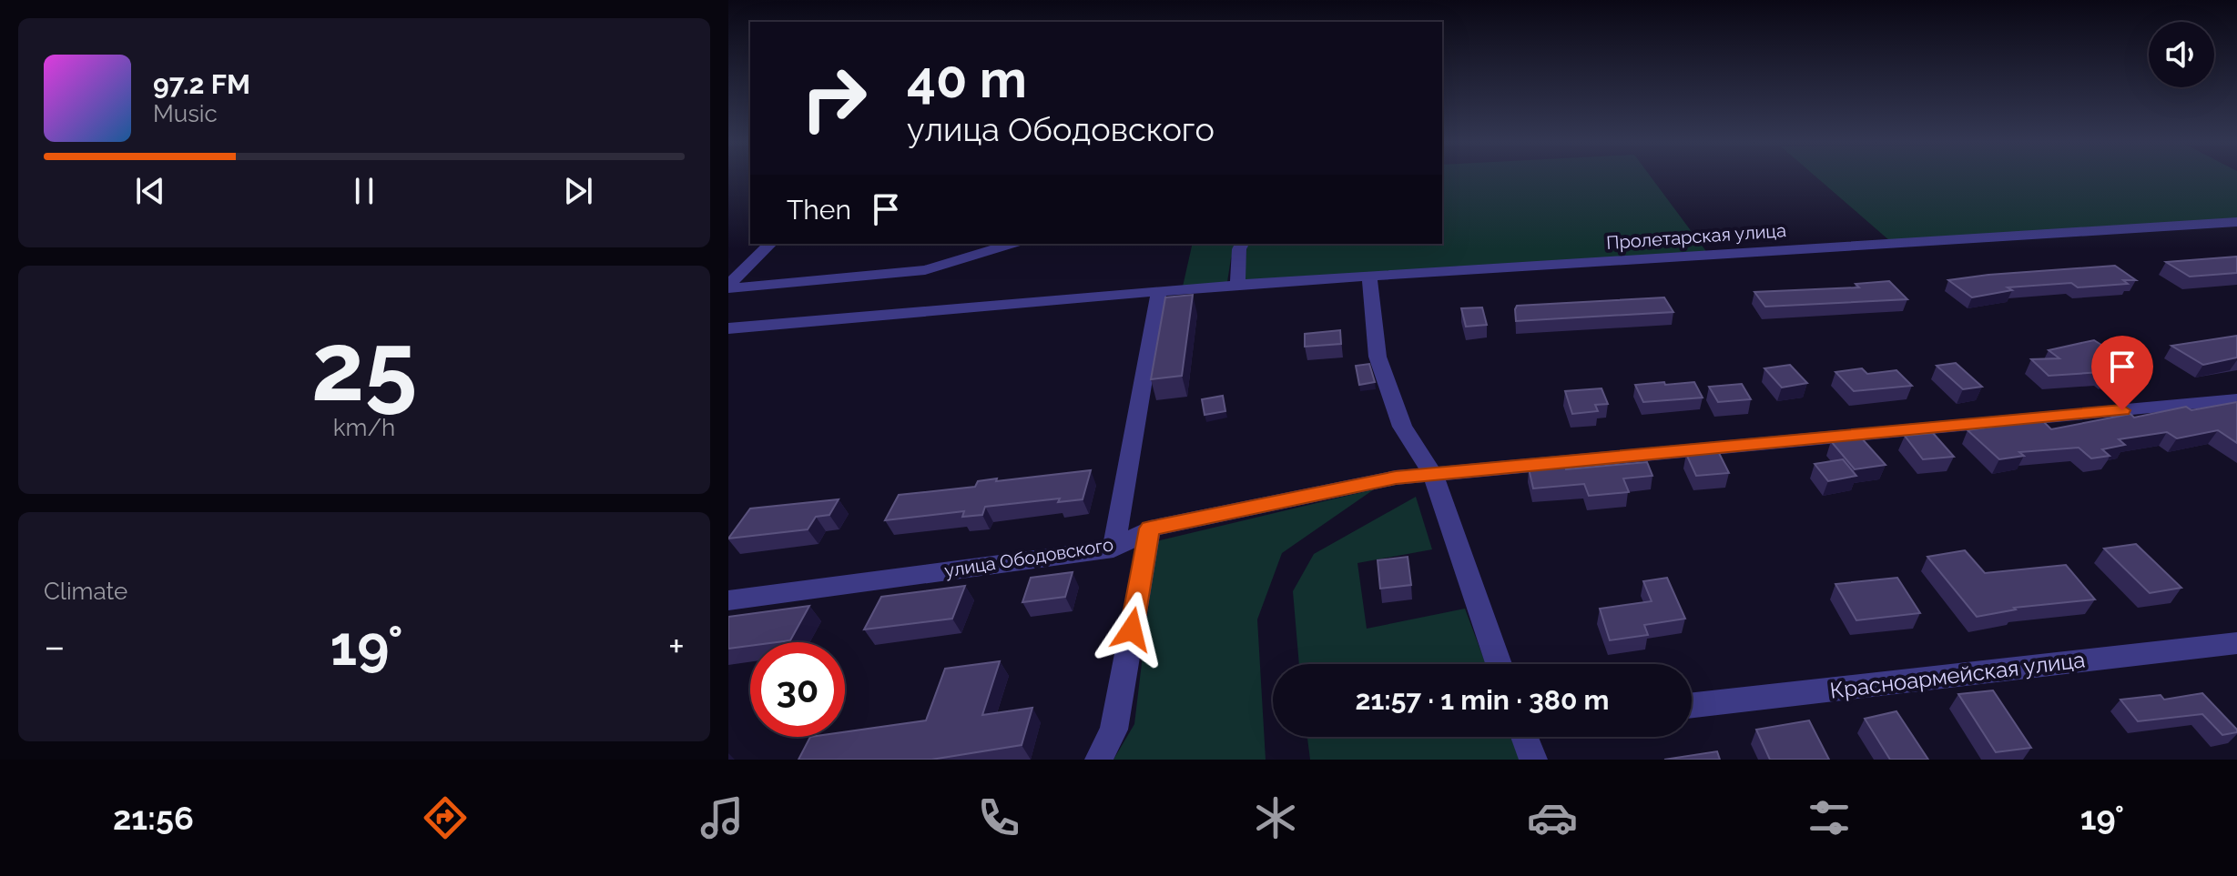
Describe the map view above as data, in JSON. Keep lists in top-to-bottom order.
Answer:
{
  "streets": {
    "street": ["Пролетарская улица", "улица Ободовского", "Красноармейская улица"]
  },
  "page": {
    "turn": ["40 m", "улица Ободовского"],
    "song": ["97.2 FM", "Music"],
    "then": "Then",
    "tile": [
      ["25", "km/h"],
      "Climate"
    ],
    "heat": ["−", "19°", "+"],
    "limit": "30",
    "trip": "21:57 · 1 min · 380 m",
    "tabs": ["21:56", "19°"]
  }
}
